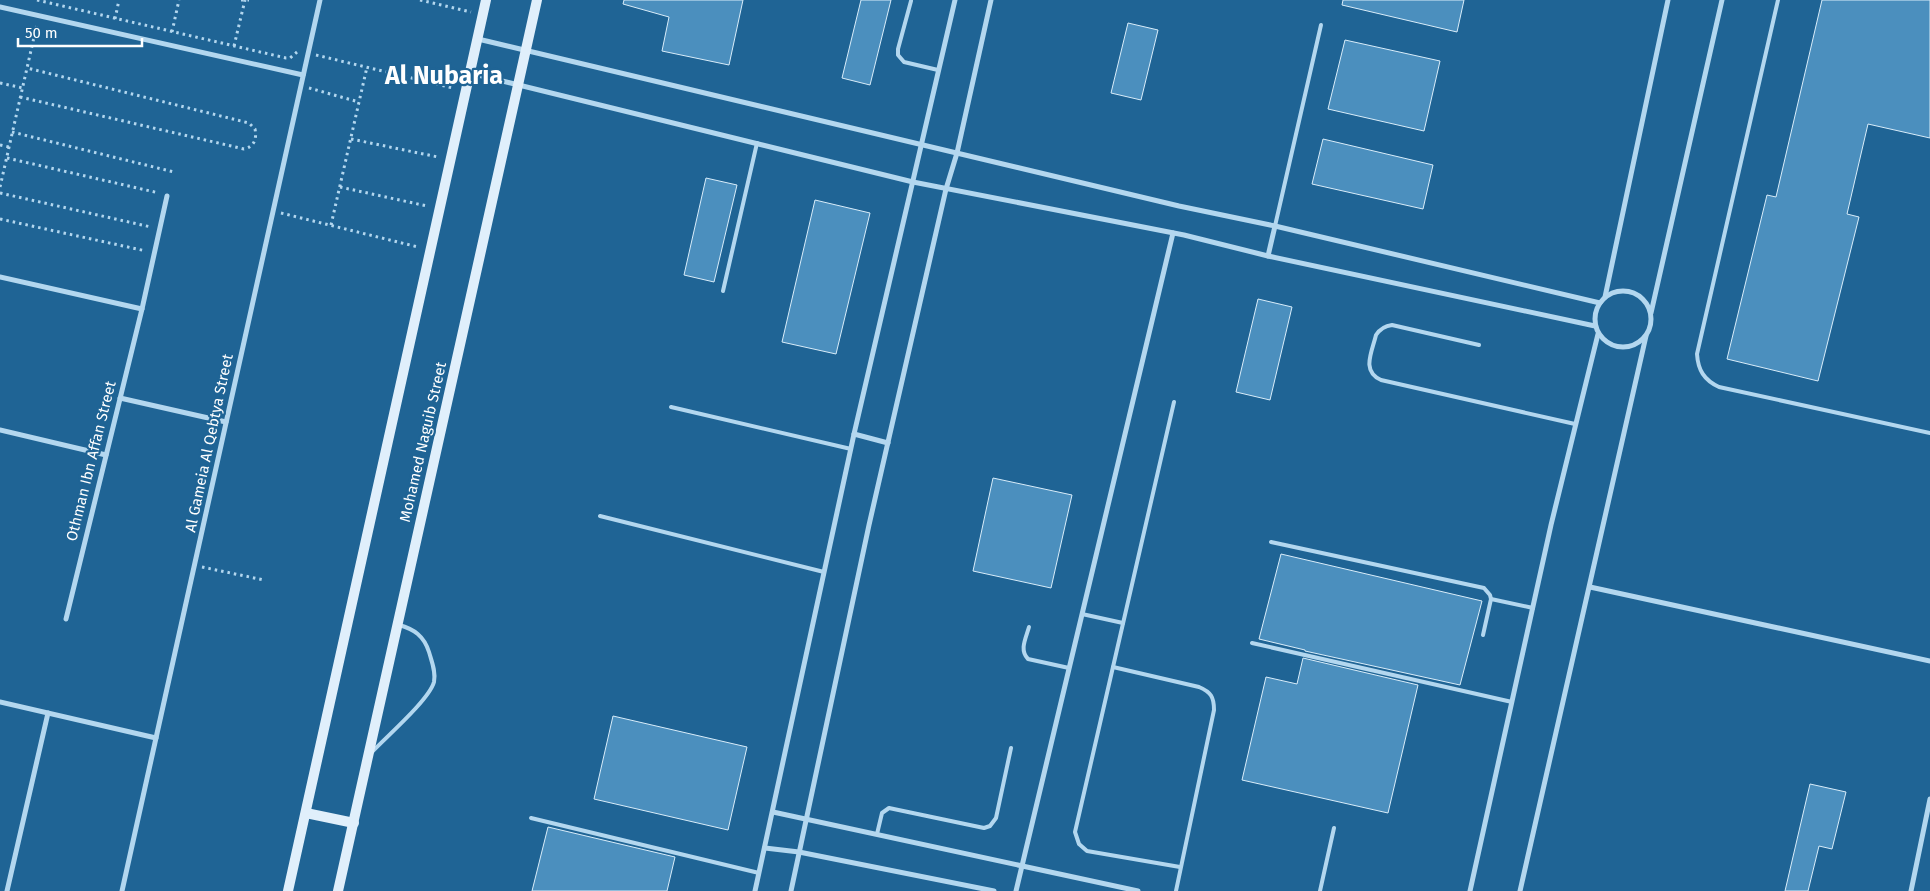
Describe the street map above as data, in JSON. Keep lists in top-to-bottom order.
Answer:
{
  "streets": {
    "street": ["Mohamed Naguib Street", "Al Gameia Al Qebtya Street", "Othman Ibn Affan Street"]
  },
  "districts": ["Al Nubaria"],
  "scale_bar": "50 m"
}
